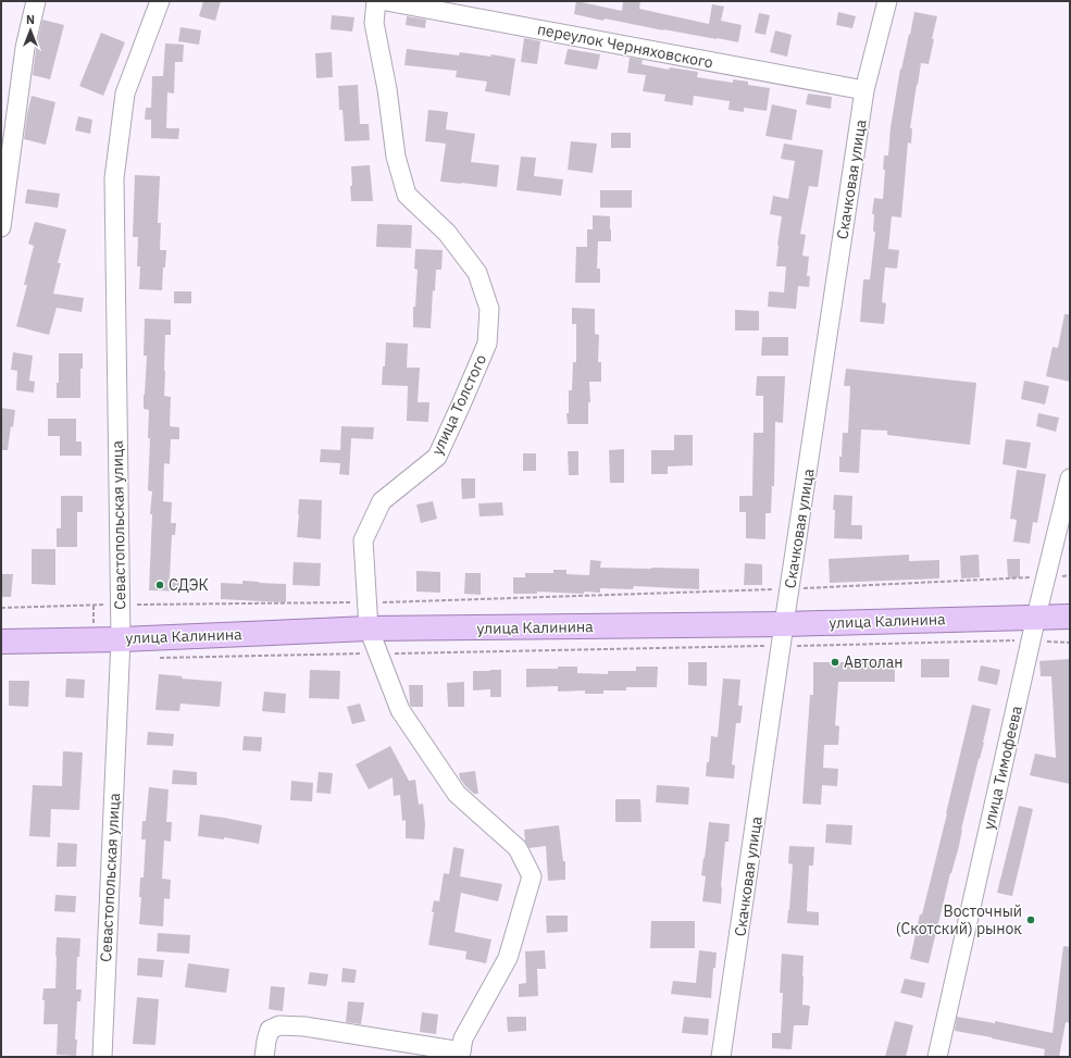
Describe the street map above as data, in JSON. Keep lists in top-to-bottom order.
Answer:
{
  "streets": {
    "main road": ["улица Калинина"],
    "street": [
      "переулок Черняховского",
      "Скачковая улица",
      "улица Толстого",
      "Севастопольская улица",
      "улица Тимофеева"
    ]
  },
  "crossings": [
    ["переулок Черняховского", "Скачковая улица"],
    ["Скачковая улица", "улица Калинина"],
    ["улица Толстого", "улица Калинина"],
    ["Севастопольская улица", "улица Калинина"],
    ["улица Калинина", "улица Тимофеева"]
  ],
  "places": ["СДЭК", "Автолан", "Восточный (Скотский) рынок"],
  "north": "top"
}
